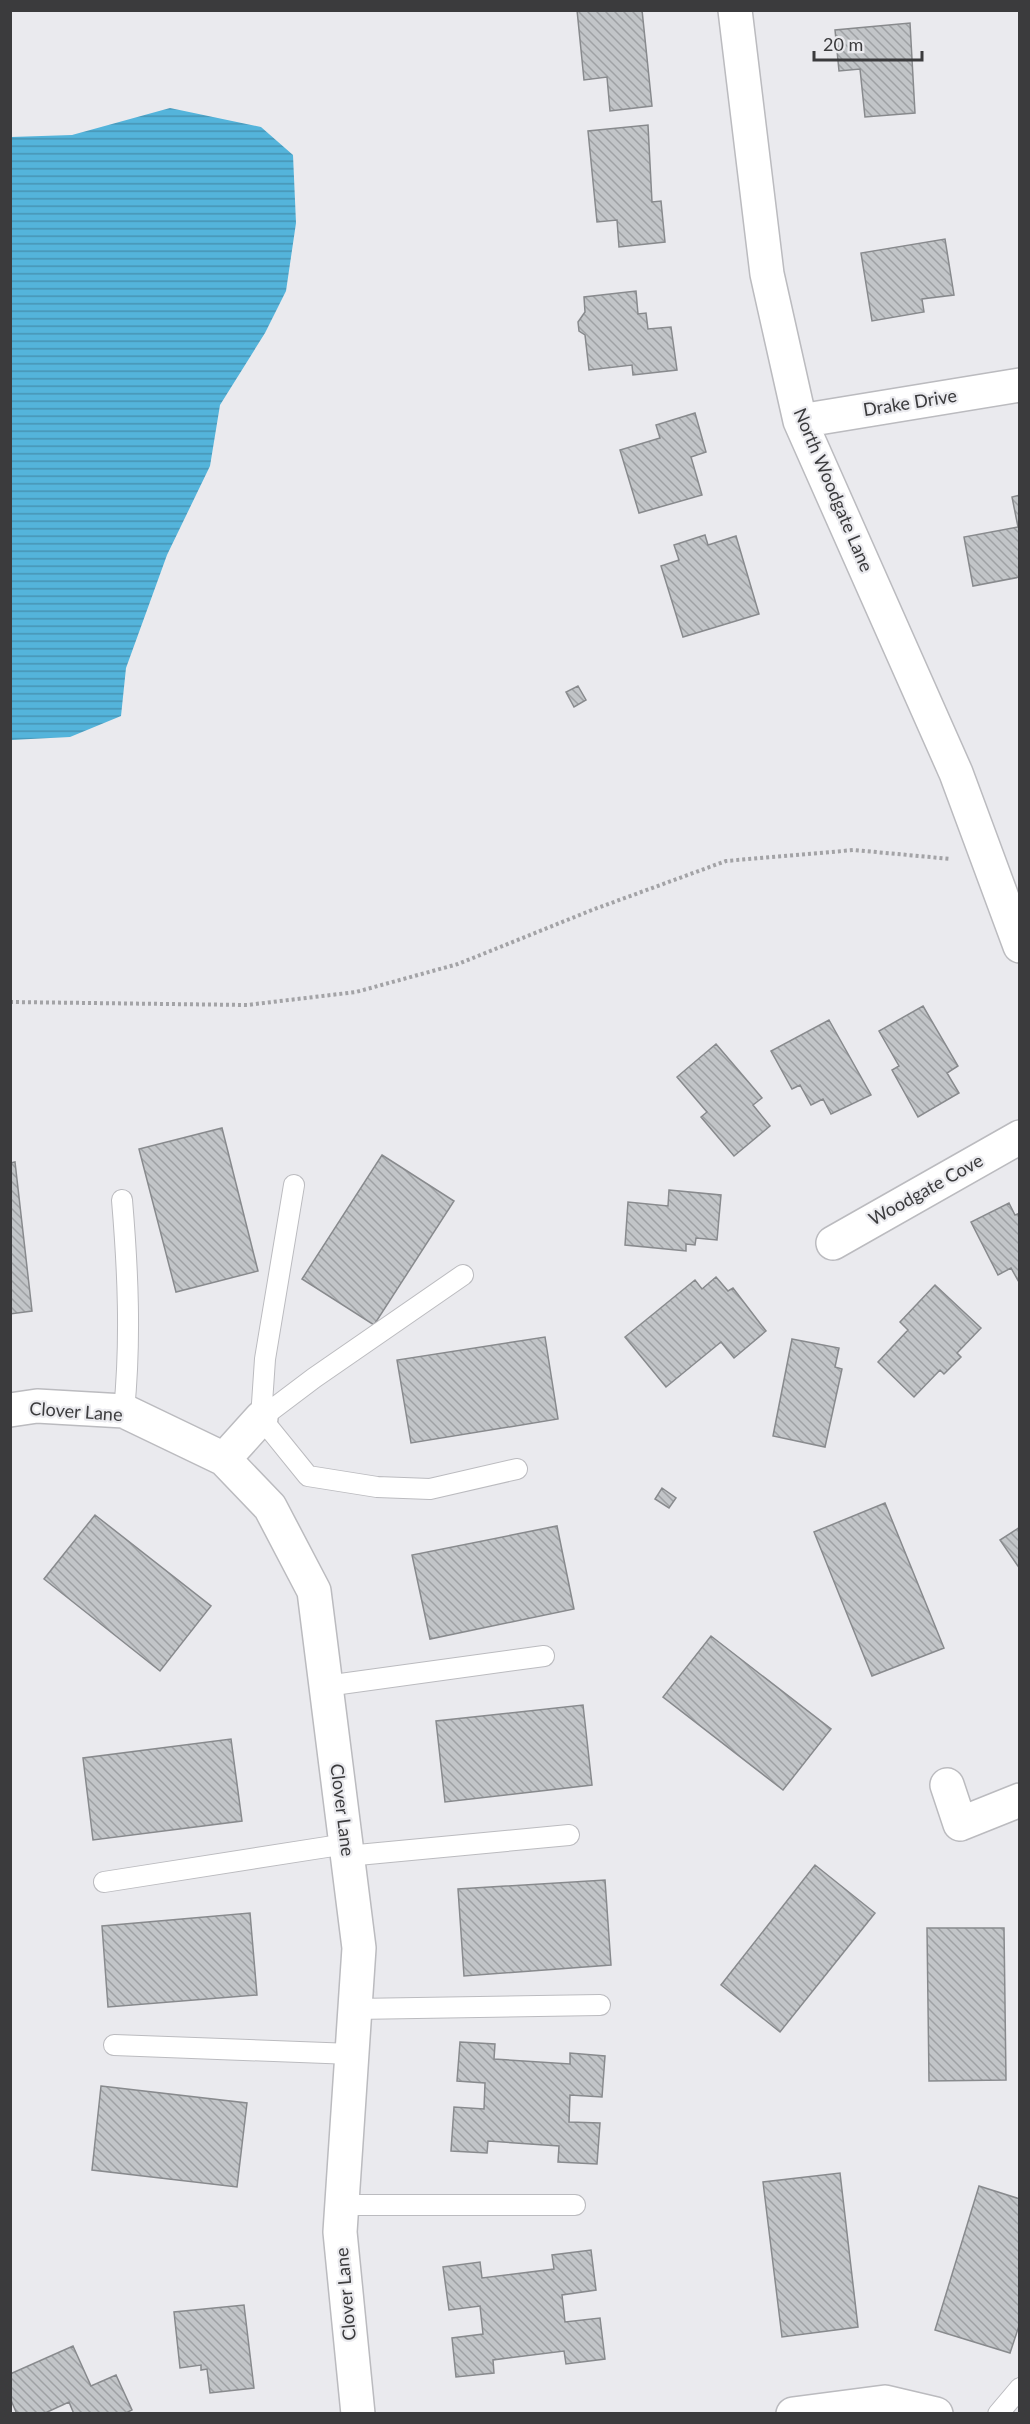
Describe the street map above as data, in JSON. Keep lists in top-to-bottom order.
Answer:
{
  "streets": {
    "street": [
      "Drake Drive",
      "North Woodgate Lane",
      "Woodgate Cove",
      "Clover Lane"
    ]
  },
  "crossings": [
    ["Drake Drive", "North Woodgate Lane"]
  ],
  "scale_bar": "20 m"
}
